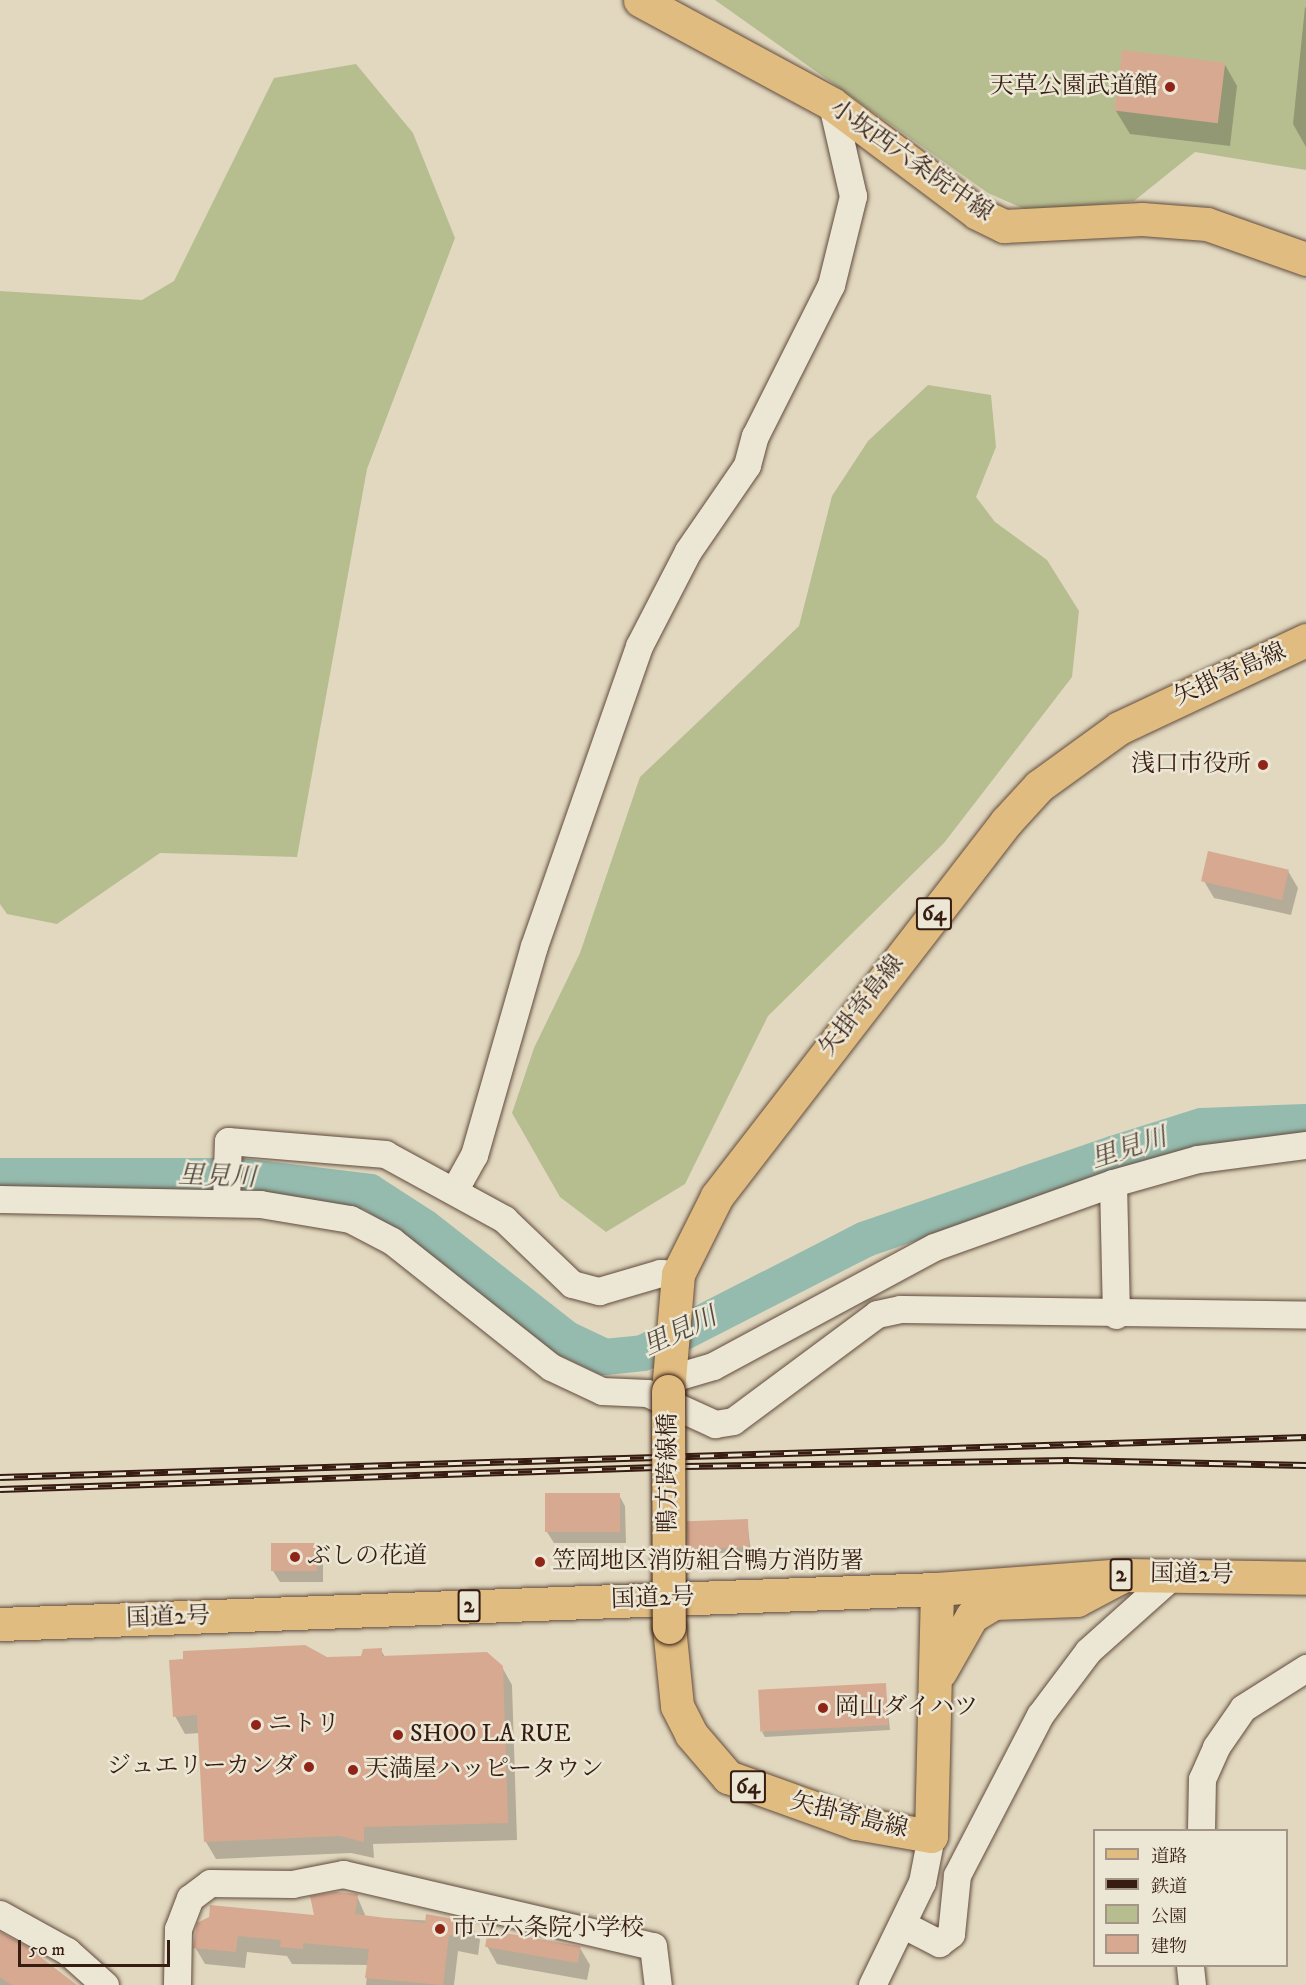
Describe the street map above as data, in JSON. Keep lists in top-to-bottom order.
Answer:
{
  "streets": {
    "main road": [
      "小坂西六条院中線",
      "矢掛寄島線",
      "64",
      "鴨方跨線橋",
      "2",
      "国道2号"
    ]
  },
  "crossings": [
    ["矢掛寄島線", "鴨方跨線橋"],
    ["矢掛寄島線", "国道2号"]
  ],
  "water": ["里見川"],
  "places": [
    "天草公園武道館",
    "浅口市役所",
    "ぶしの花道",
    "笠岡地区消防組合鴨方消防署",
    "岡山ダイハツ",
    "ニトリ",
    "SHOO LA RUE",
    "ジュエリーカンダ",
    "天満屋ハッピータウン",
    "市立六条院小学校"
  ],
  "legend": [
    "道路",
    "鉄道",
    "公園",
    "建物"
  ],
  "scale_bar": "50 m"
}
